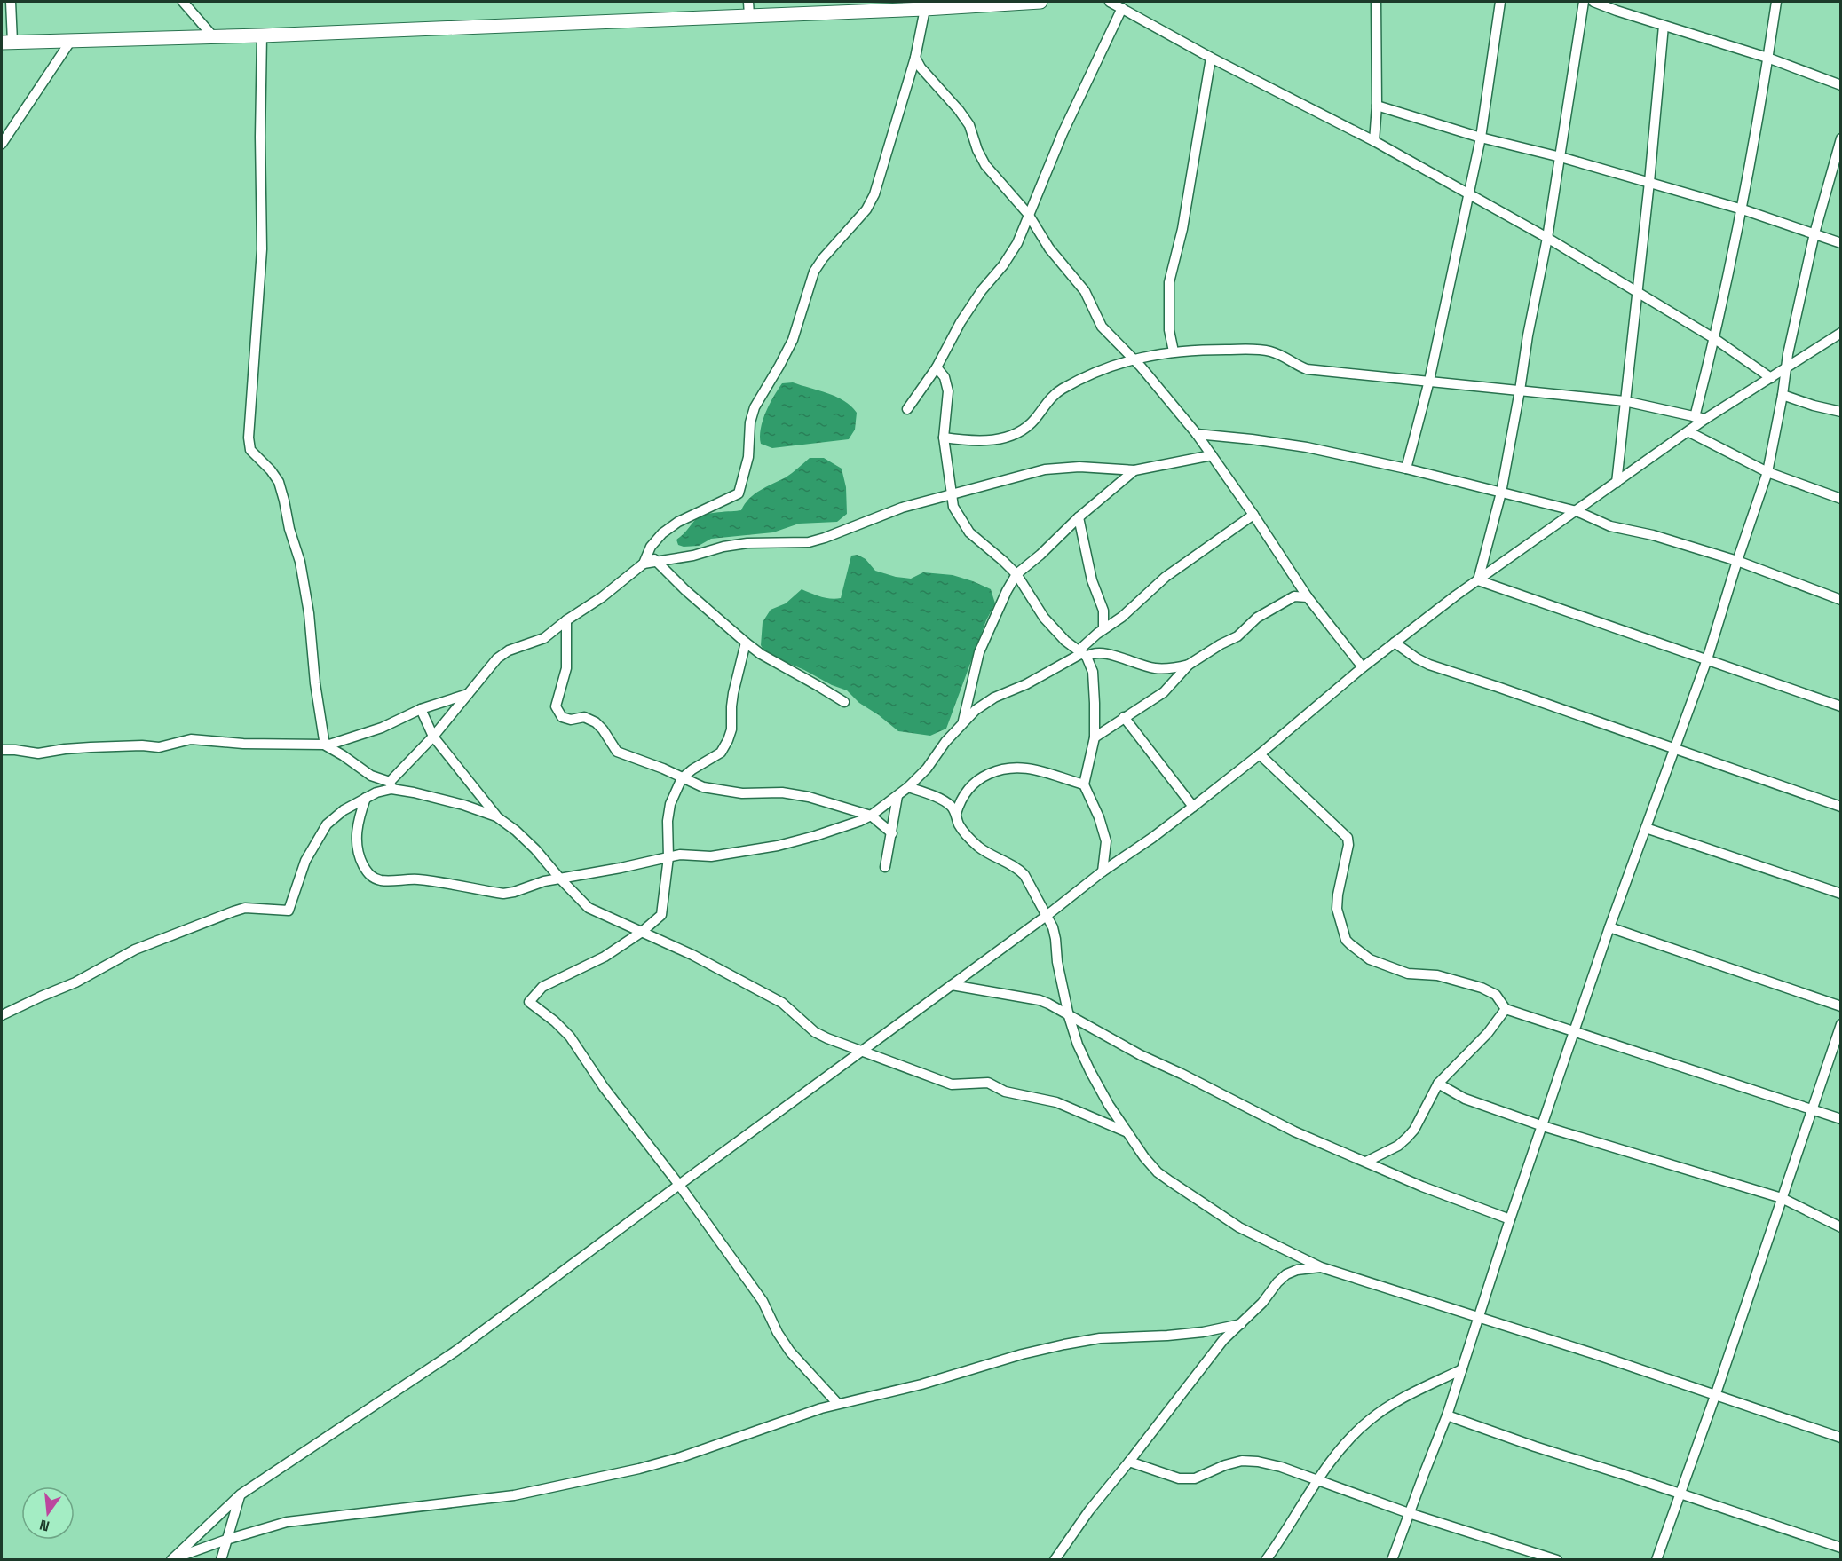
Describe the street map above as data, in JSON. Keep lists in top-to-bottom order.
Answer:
{
  "north": "bottom"
}
